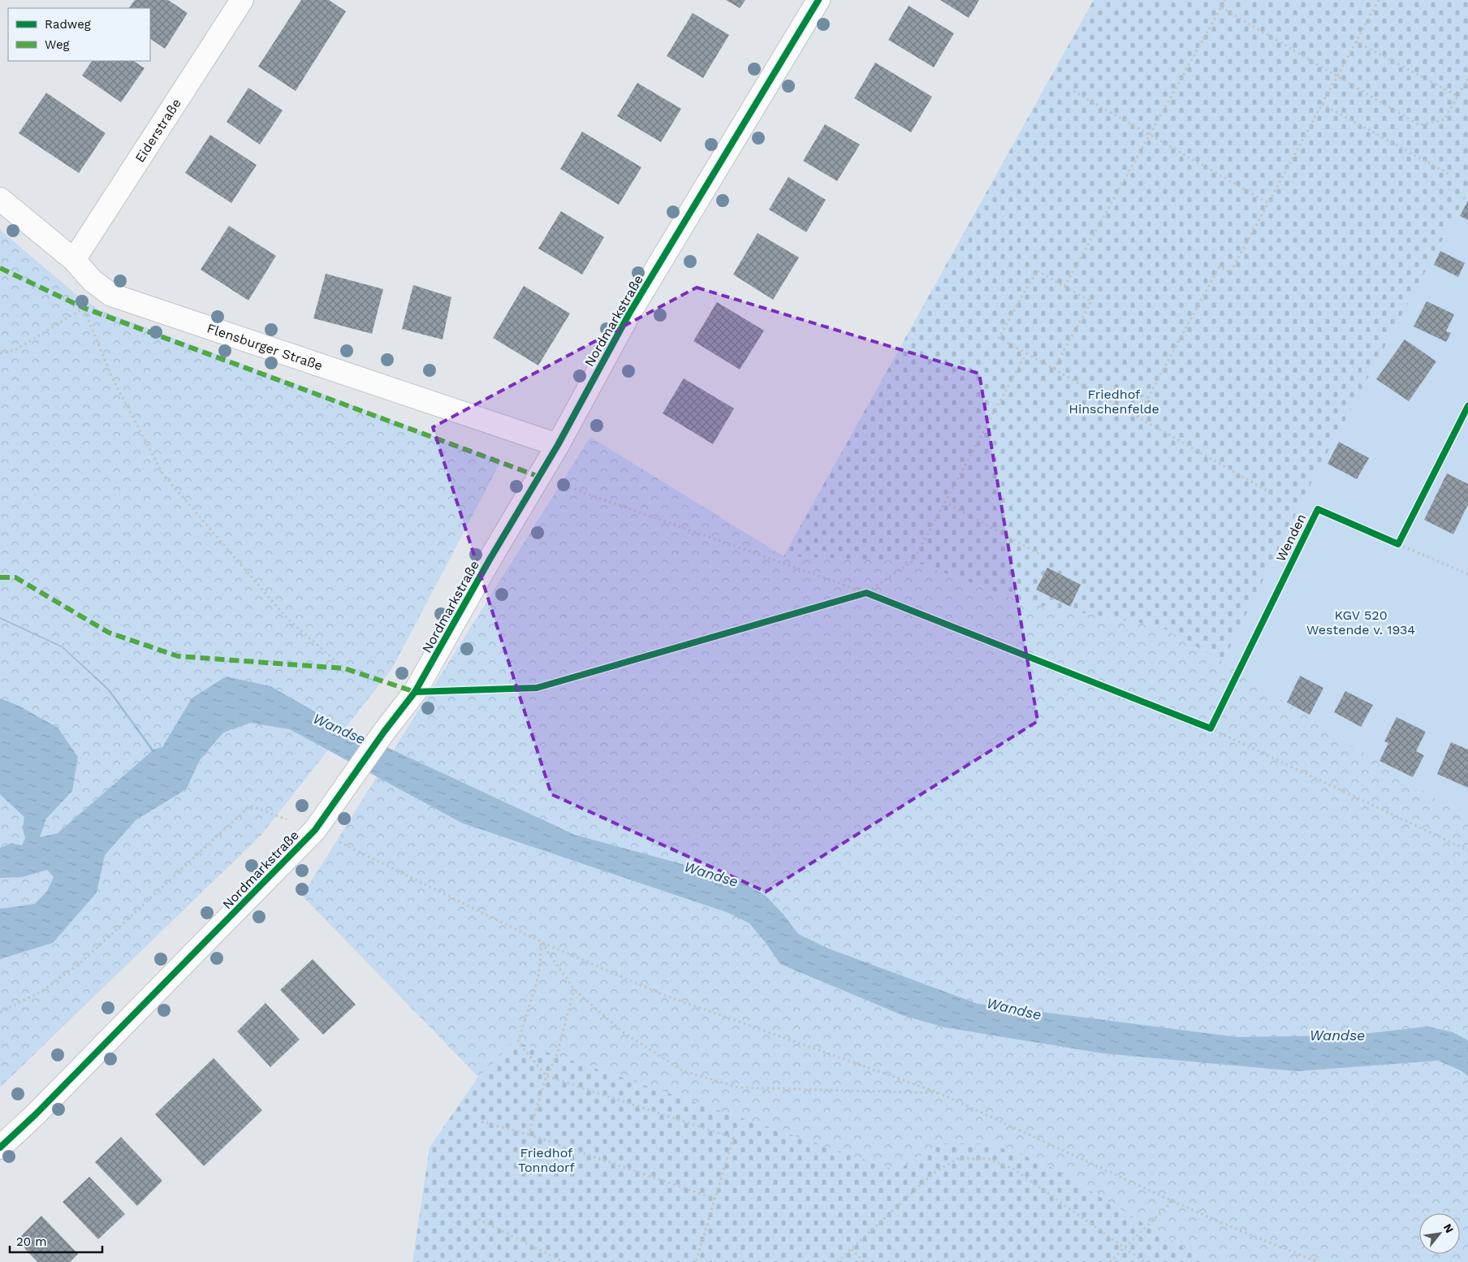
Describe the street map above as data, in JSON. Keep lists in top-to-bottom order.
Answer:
{
  "streets": {
    "street": ["Eiderstraße", "Nordmarkstraße", "Flensburger Straße"],
    "cycle path": ["Wenden"]
  },
  "crossings": [
    ["Eiderstraße", "Flensburger Straße"],
    ["Nordmarkstraße", "Flensburger Straße"]
  ],
  "water": ["Wandse"],
  "parks": ["Friedhof Hinschenfelde", "KGV 520 Westende v. 1934", "Friedhof Tonndorf"],
  "legend": ["Radweg", "Weg"],
  "scale_bar": "20 m",
  "north": "top right"
}
